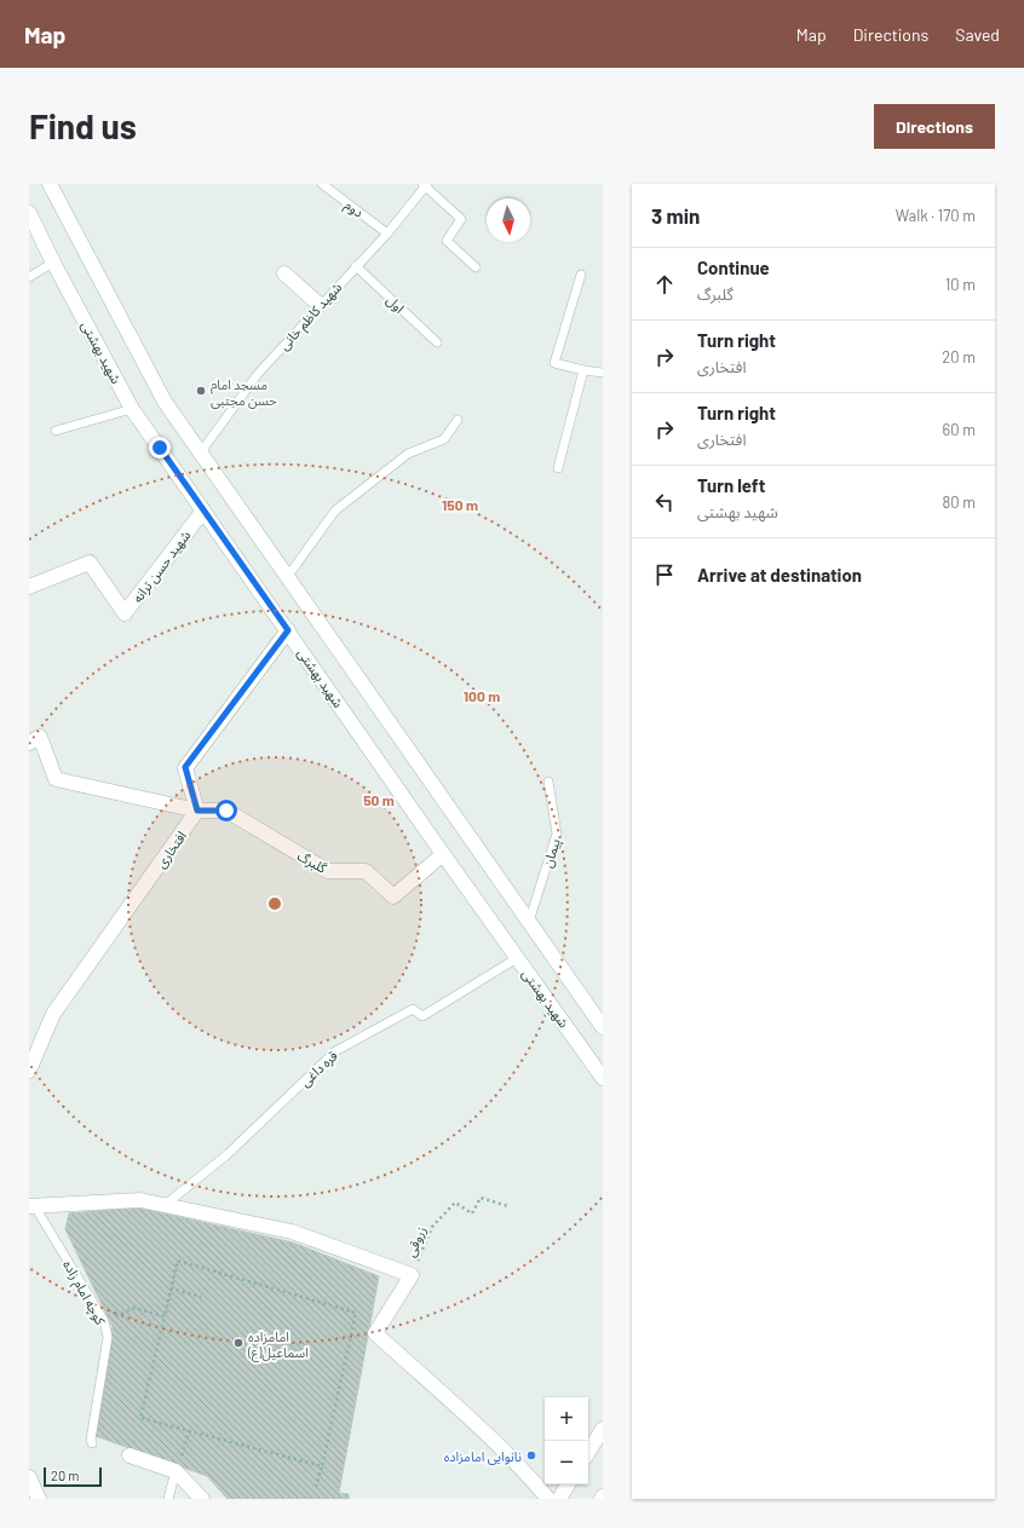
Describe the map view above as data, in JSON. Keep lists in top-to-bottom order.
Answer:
{
  "streets": {
    "street": [
      "شهید بهشتی",
      "شهید حسن ترانه",
      "افتخاری",
      "گلبرگ"
    ],
    "lane": [
      "دوم",
      "اول",
      "شهید کاظم خانی",
      "پیمان",
      "قره داغی",
      "کوچه امام زاده"
    ],
    "path": ["زروقی"]
  },
  "crossings": [
    ["دوم", "شهید کاظم خانی"],
    ["اول", "شهید کاظم خانی"],
    ["شهید بهشتی", "شهید حسن ترانه"],
    ["شهید بهشتی", "گلبرگ"],
    ["شهید بهشتی", "قره داغی"],
    ["افتخاری", "گلبرگ"]
  ],
  "places": ["مسجد امام حسن مجتبی", "امامزاده اسماعیل(ع)", "نانوایی امامزاده"],
  "scale_bar": "20 m",
  "north": "bottom",
  "page": {
    "header": "Map",
    "nav": ["Map", "Directions", "Saved"],
    "buttons": "Directions",
    "title": "Find us",
    "heading": ["3 min", "Walk · 170 m"],
    "list": [
      ["Continue", "گلبرگ", "10 m"],
      ["Turn right", "افتخاری", "20 m"],
      ["Turn right", "افتخاری", "60 m"],
      ["Turn left", "شهید بهشتی", "80 m"],
      "Arrive at destination"
    ],
    "map_buttons": ["+", "−"],
    "scale": "20 m"
  },
  "rings": ["150 m", "100 m", "50 m"]
}
